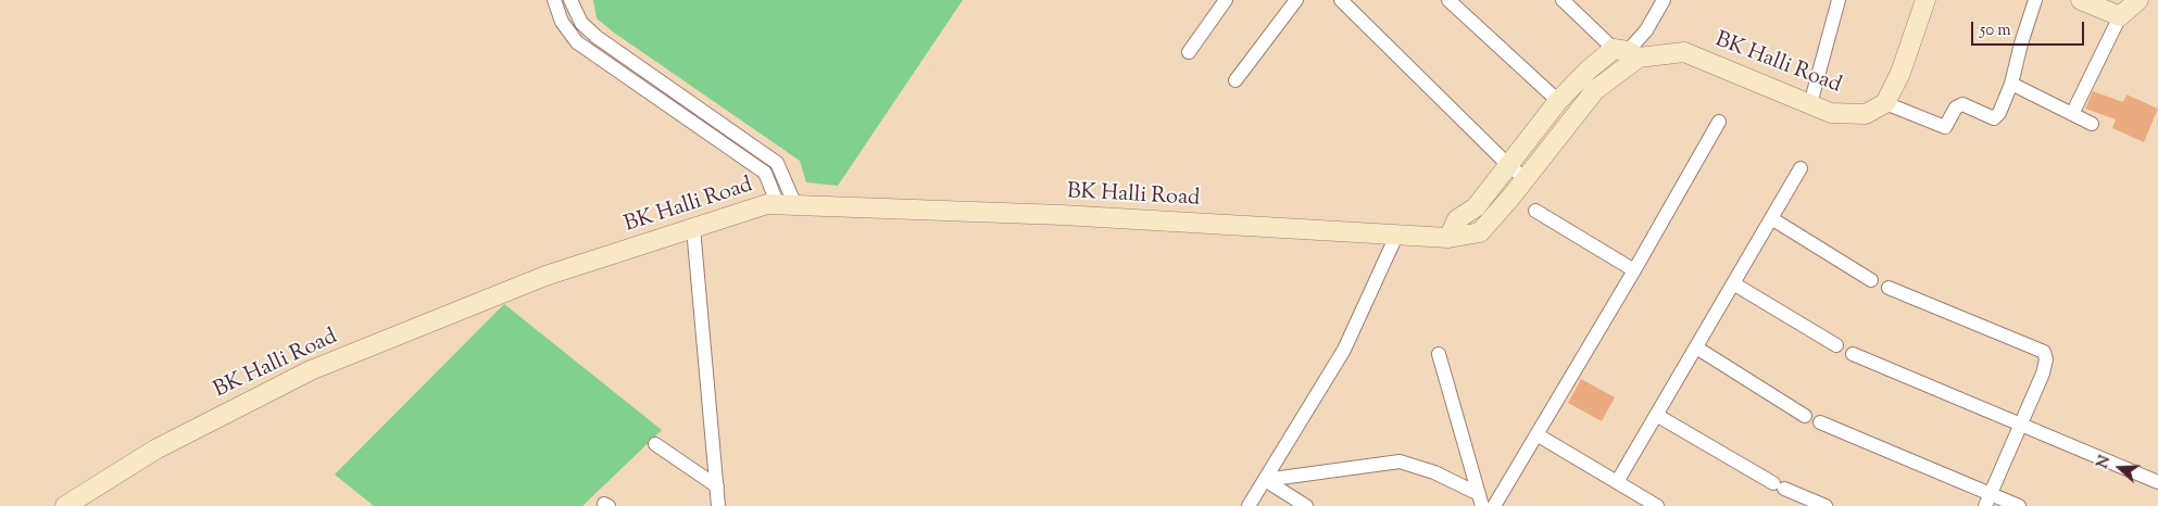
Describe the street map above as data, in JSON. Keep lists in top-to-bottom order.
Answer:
{
  "streets": {
    "main road": ["BK Halli Road"]
  },
  "scale_bar": "50 m",
  "north": "left"
}
